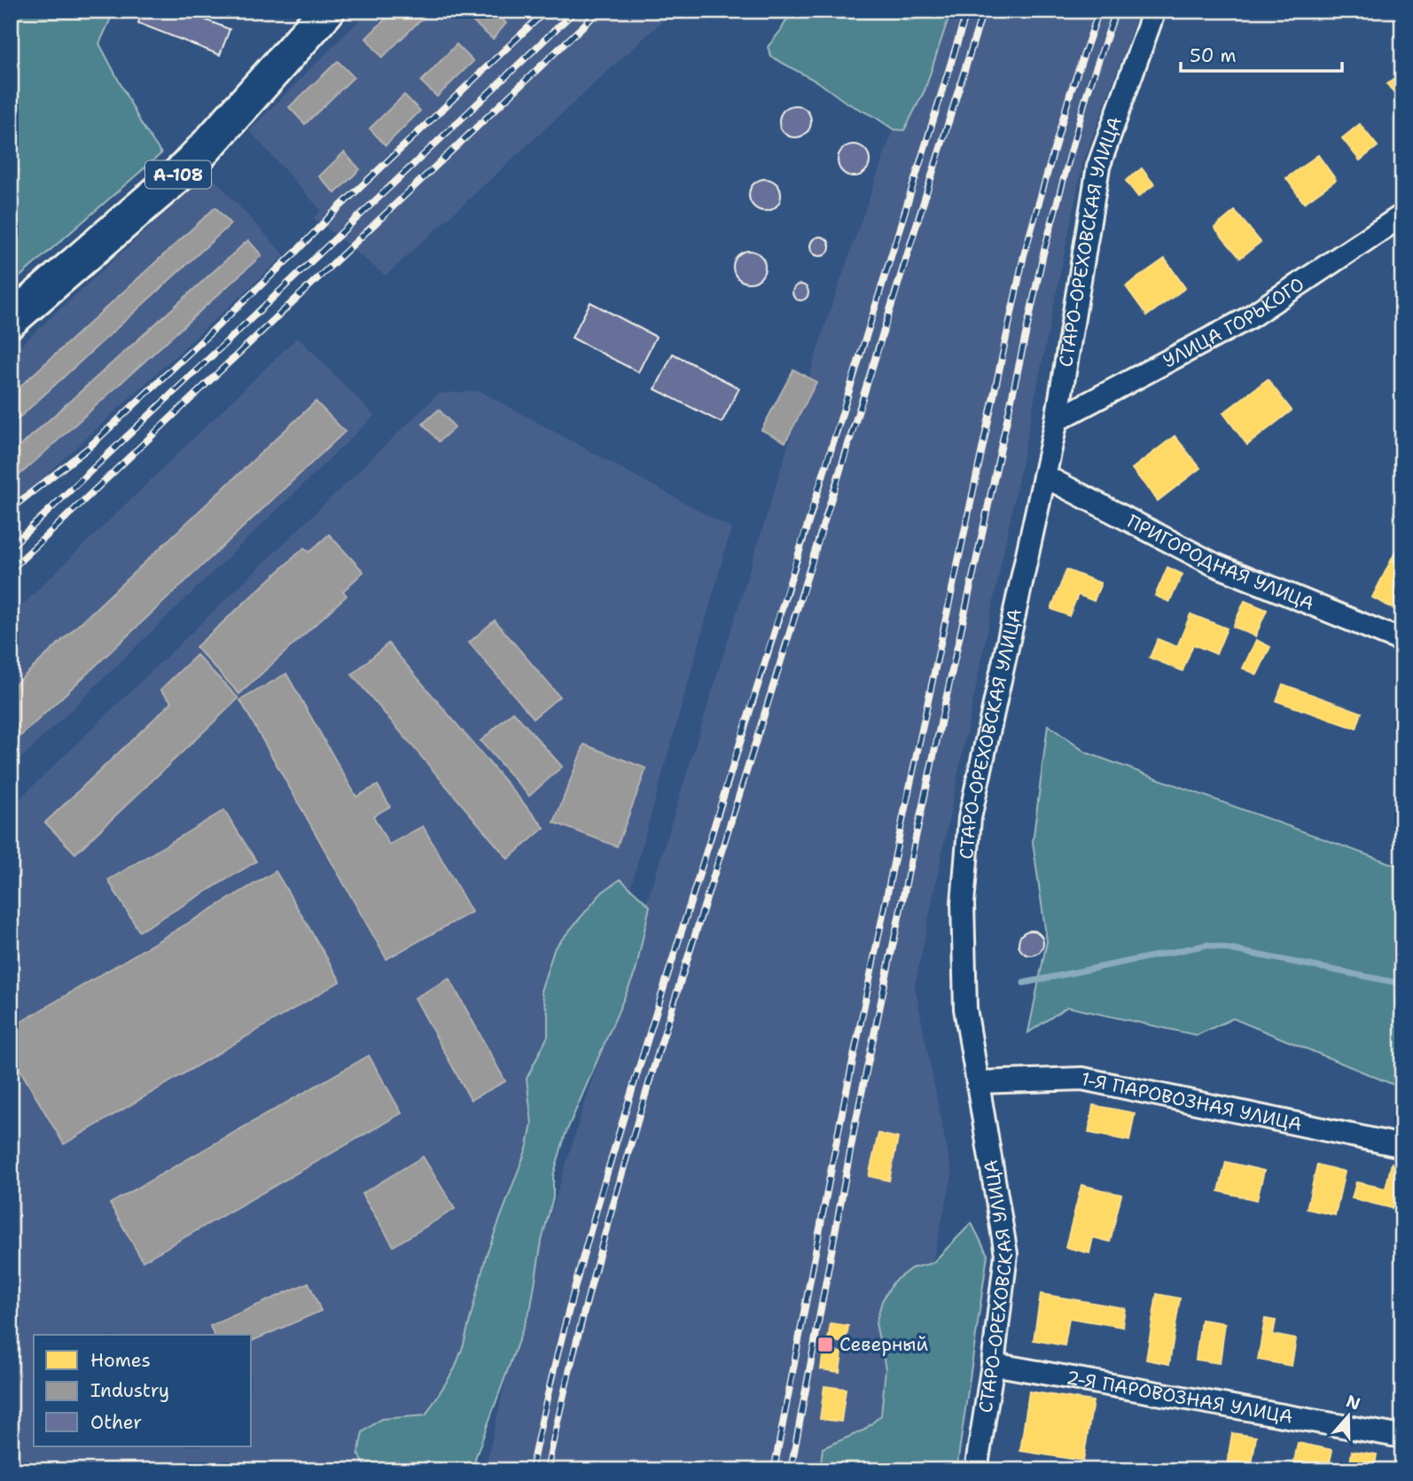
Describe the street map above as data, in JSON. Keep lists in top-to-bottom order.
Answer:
{
  "streets": {
    "highway": ["А-108"],
    "street": [
      "СТАРО-ОРЕХОВСКАЯ УЛИЦА",
      "УЛИЦА ГОРЬКОГО",
      "ПРИГОРОДНАЯ УЛИЦА",
      "1-Я ПАРОВОЗНАЯ УЛИЦА",
      "2-Я ПАРОВОЗНАЯ УЛИЦА"
    ]
  },
  "crossings": [
    ["СТАРО-ОРЕХОВСКАЯ УЛИЦА", "УЛИЦА ГОРЬКОГО"],
    ["СТАРО-ОРЕХОВСКАЯ УЛИЦА", "ПРИГОРОДНАЯ УЛИЦА"],
    ["СТАРО-ОРЕХОВСКАЯ УЛИЦА", "1-Я ПАРОВОЗНАЯ УЛИЦА"],
    ["СТАРО-ОРЕХОВСКАЯ УЛИЦА", "2-Я ПАРОВОЗНАЯ УЛИЦА"]
  ],
  "places": {
    "transit": ["Северный"]
  },
  "legend": ["Homes", "Industry", "Other"],
  "scale_bar": "50 m",
  "north": "top"
}
